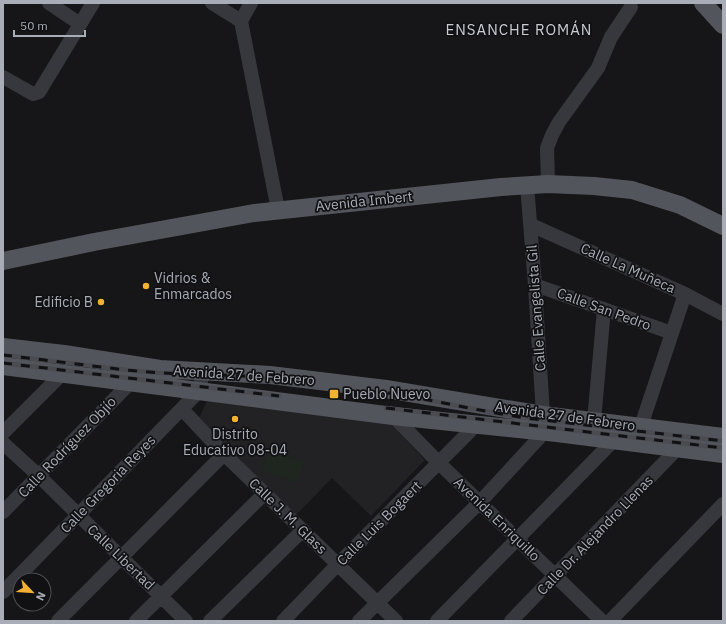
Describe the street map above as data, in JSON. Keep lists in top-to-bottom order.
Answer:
{
  "streets": {
    "main road": ["Avenida Imbert", "Avenida 27 de Febrero"],
    "street": [
      "Calle La Muñeca",
      "Calle Evangelista Gil",
      "Calle San Pedro",
      "Calle Rodríguez Objío",
      "Calle Gregoria Reyes",
      "Calle J. M. Glass",
      "Avenida Enriquillo",
      "Calle Luis Bogaert",
      "Calle Dr. Alejandro Llenas",
      "Calle Libertad"
    ]
  },
  "crossings": [
    ["Avenida Imbert", "Calle Evangelista Gil"],
    ["Calle La Muñeca", "Calle Evangelista Gil"],
    ["Calle Evangelista Gil", "Calle San Pedro"],
    ["Calle Evangelista Gil", "Avenida 27 de Febrero"],
    ["Avenida 27 de Febrero", "Calle Rodríguez Objío"],
    ["Avenida 27 de Febrero", "Calle Gregoria Reyes"],
    ["Avenida 27 de Febrero", "Avenida Enriquillo"],
    ["Avenida 27 de Febrero", "Calle Luis Bogaert"],
    ["Avenida 27 de Febrero", "Calle Dr. Alejandro Llenas"],
    ["Calle Rodríguez Objío", "Calle Libertad"],
    ["Calle Gregoria Reyes", "Calle J. M. Glass"],
    ["Calle Gregoria Reyes", "Calle Libertad"],
    ["Calle J. M. Glass", "Calle Luis Bogaert"],
    ["Avenida Enriquillo", "Calle Luis Bogaert"],
    ["Avenida Enriquillo", "Calle Dr. Alejandro Llenas"]
  ],
  "districts": ["ENSANCHE ROMÁN"],
  "places": {
    "other": ["Vidrios & Enmarcados", "Edificio B", "Distrito Educativo 08-04"],
    "transit": ["Pueblo Nuevo"]
  },
  "scale_bar": "50 m",
  "north": "bottom right"
}
